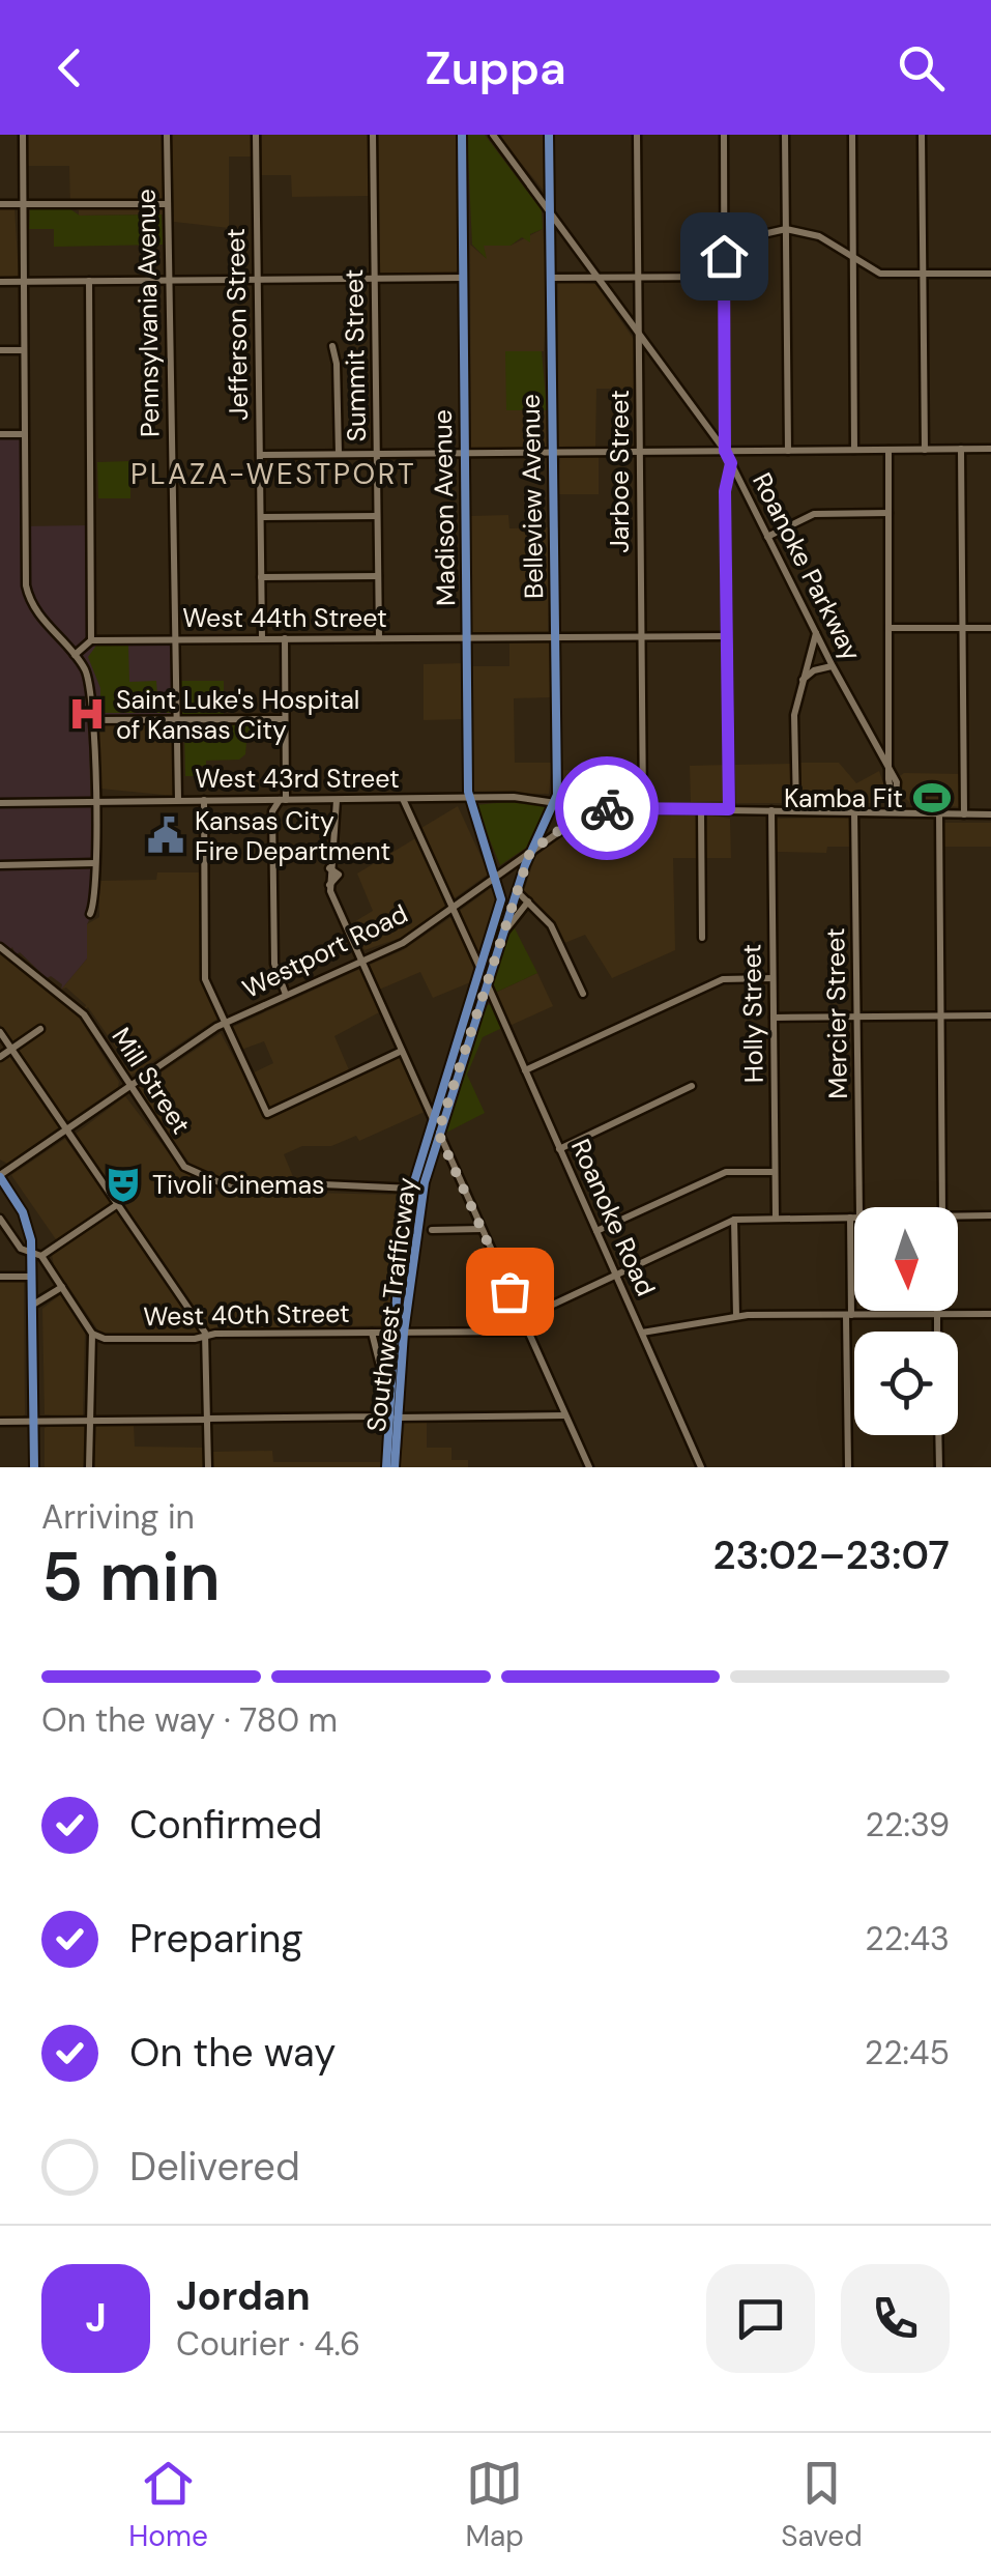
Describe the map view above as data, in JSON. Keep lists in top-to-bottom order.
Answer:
{
  "streets": {
    "main road": ["Belleview Avenue", "Madison Avenue", "Southwest Trafficway"],
    "street": [
      "Pennsylvania Avenue",
      "Jefferson Street",
      "Summit Street",
      "Jarboe Street",
      "Roanoke Parkway",
      "West 44th Street",
      "West 43rd Street",
      "Westport Road",
      "Holly Street",
      "Mercier Street",
      "Mill Street",
      "Roanoke Road",
      "West 40th Street"
    ]
  },
  "crossings": [
    ["Pennsylvania Avenue", "West 44th Street"],
    ["Pennsylvania Avenue", "West 43rd Street"],
    ["Jefferson Street", "West 44th Street"],
    ["Summit Street", "West 44th Street"],
    ["Jarboe Street", "Roanoke Parkway"],
    ["Jarboe Street", "West 44th Street"],
    ["Belleview Avenue", "Roanoke Parkway"],
    ["Belleview Avenue", "West 44th Street"],
    ["Belleview Avenue", "West 43rd Street"],
    ["Belleview Avenue", "Westport Road"],
    ["Belleview Avenue", "Southwest Trafficway"],
    ["Madison Avenue", "West 44th Street"],
    ["Madison Avenue", "West 43rd Street"],
    ["Madison Avenue", "Westport Road"],
    ["Madison Avenue", "Southwest Trafficway"],
    ["West 43rd Street", "Westport Road"],
    ["Westport Road", "Mill Street"],
    ["Westport Road", "Southwest Trafficway"],
    ["Mill Street", "Southwest Trafficway"],
    ["Roanoke Road", "Southwest Trafficway"],
    ["Southwest Trafficway", "West 40th Street"]
  ],
  "districts": ["PLAZA-WESTPORT"],
  "places": {
    "hospital": ["Saint Luke's Hospital of Kansas City"],
    "sports": ["Kamba Fit"],
    "public building": ["Kansas City Fire Department"],
    "theatre": ["Tivoli Cinemas"]
  },
  "north": "bottom",
  "page": {
    "header": "Zuppa",
    "heading": ["5 min", "Arriving in", "23:02–23:07"],
    "panel": ["Jordan", "Courier · 4.6"],
    "bar": "On the way · 780 m",
    "list": [
      ["Confirmed", "22:39"],
      ["Preparing", "22:43"],
      ["On the way", "22:45"],
      "Delivered"
    ],
    "round": "J",
    "tabs": ["Home", "Map", "Saved"]
  }
}
